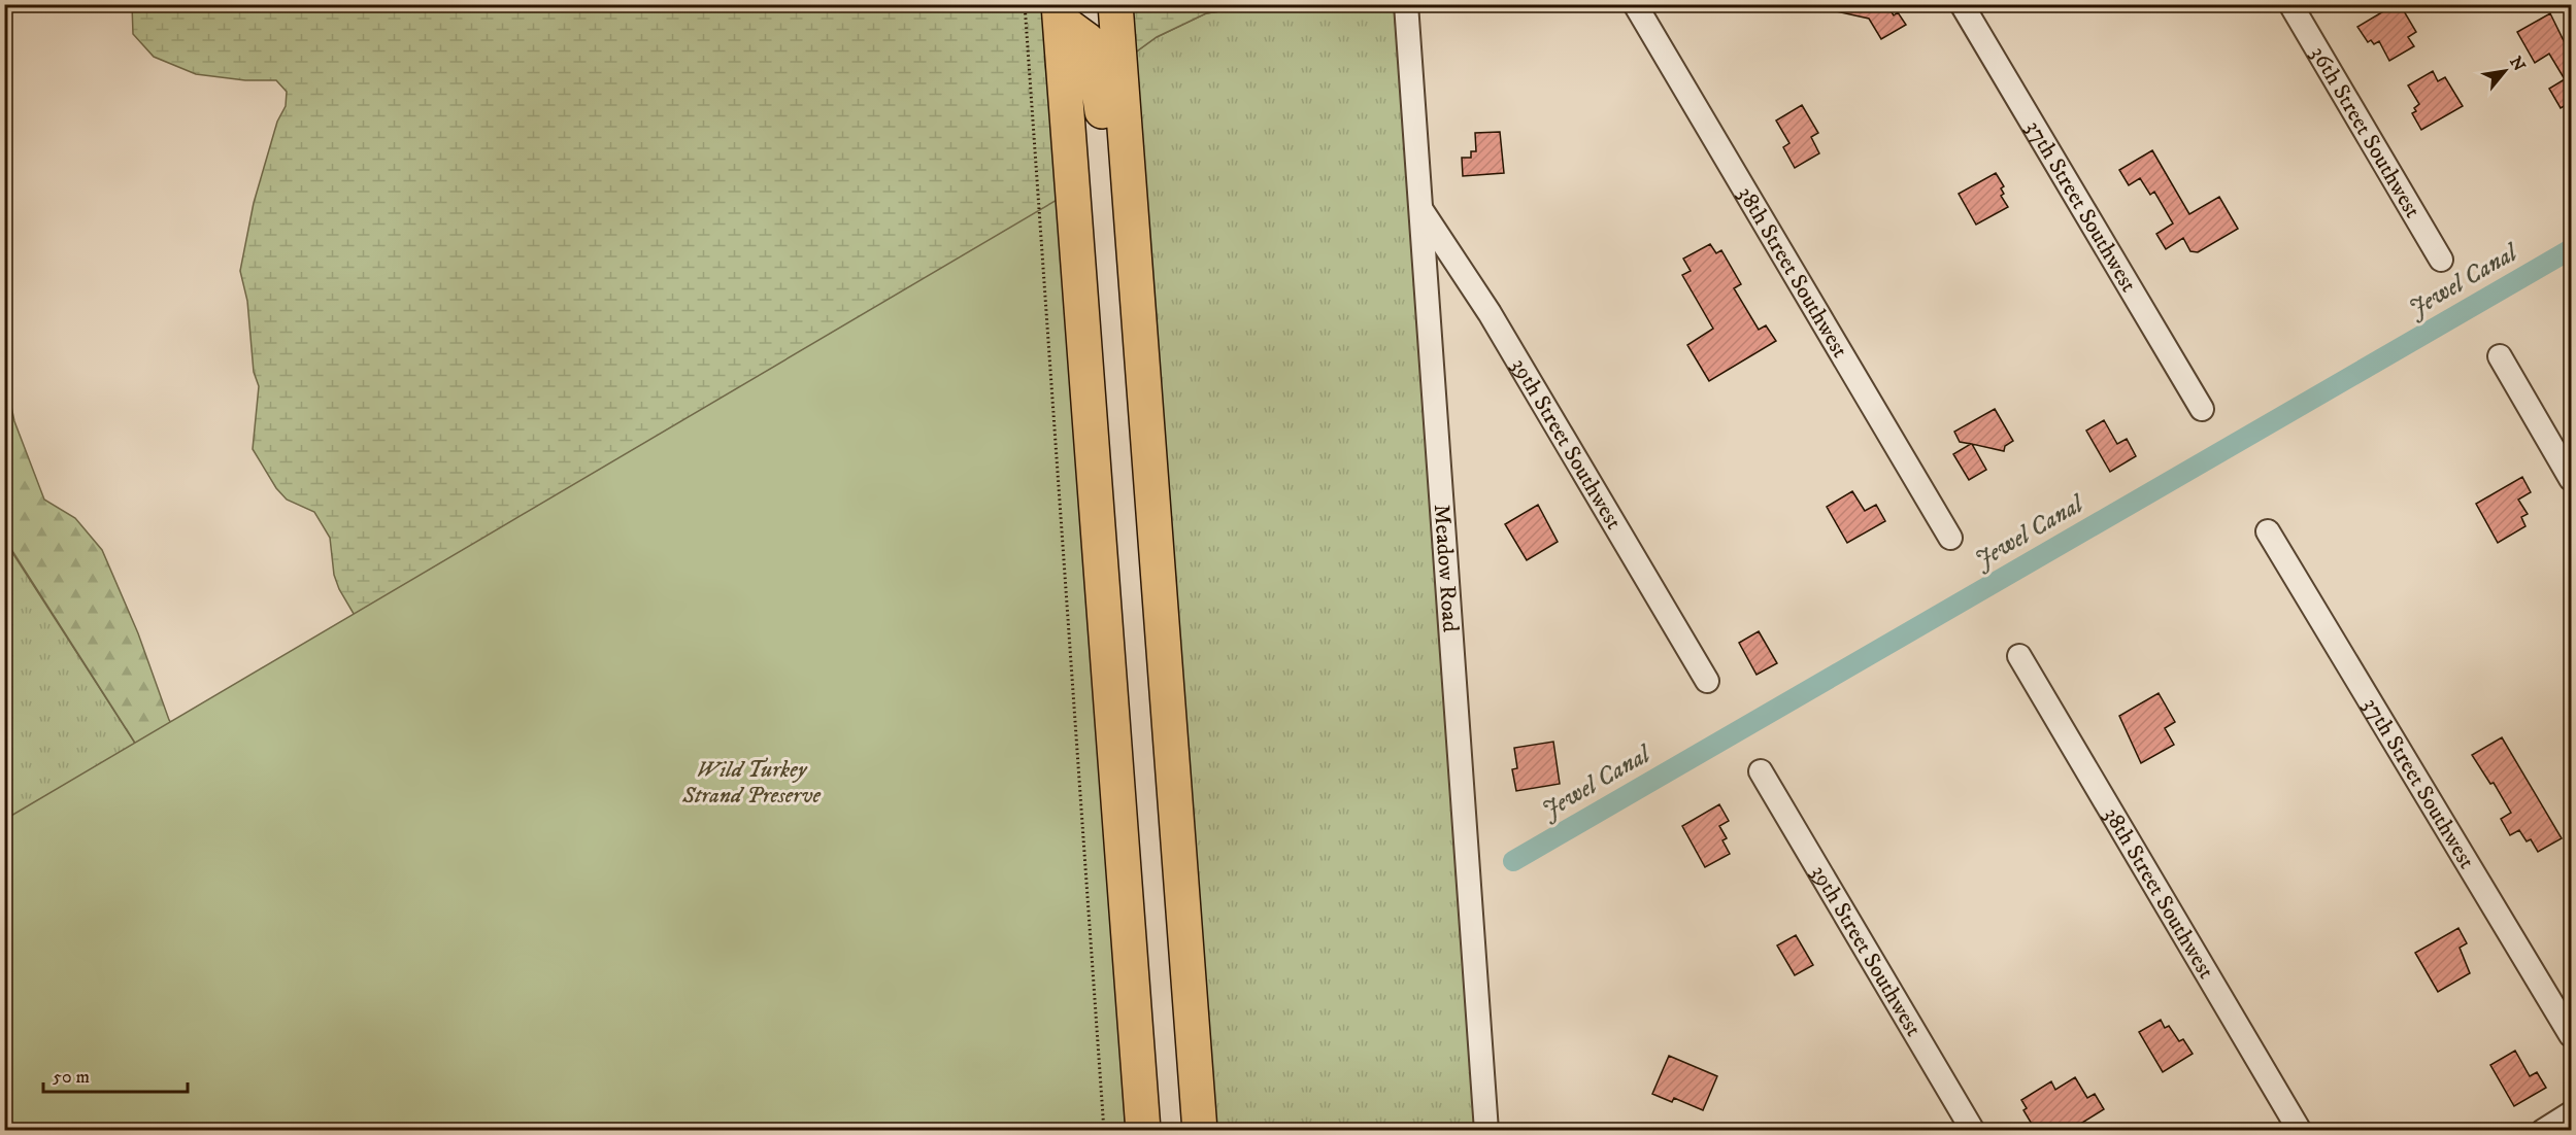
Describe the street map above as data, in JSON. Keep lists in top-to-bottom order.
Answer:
{
  "streets": {
    "street": [
      "36th Street Southwest",
      "37th Street Southwest",
      "38th Street Southwest",
      "39th Street Southwest",
      "Meadow Road"
    ]
  },
  "crossings": [
    ["39th Street Southwest", "Meadow Road"]
  ],
  "water": ["Jewel Canal"],
  "parks": ["Wild Turkey Strand Preserve"],
  "scale_bar": "50 m",
  "north": "top right"
}
